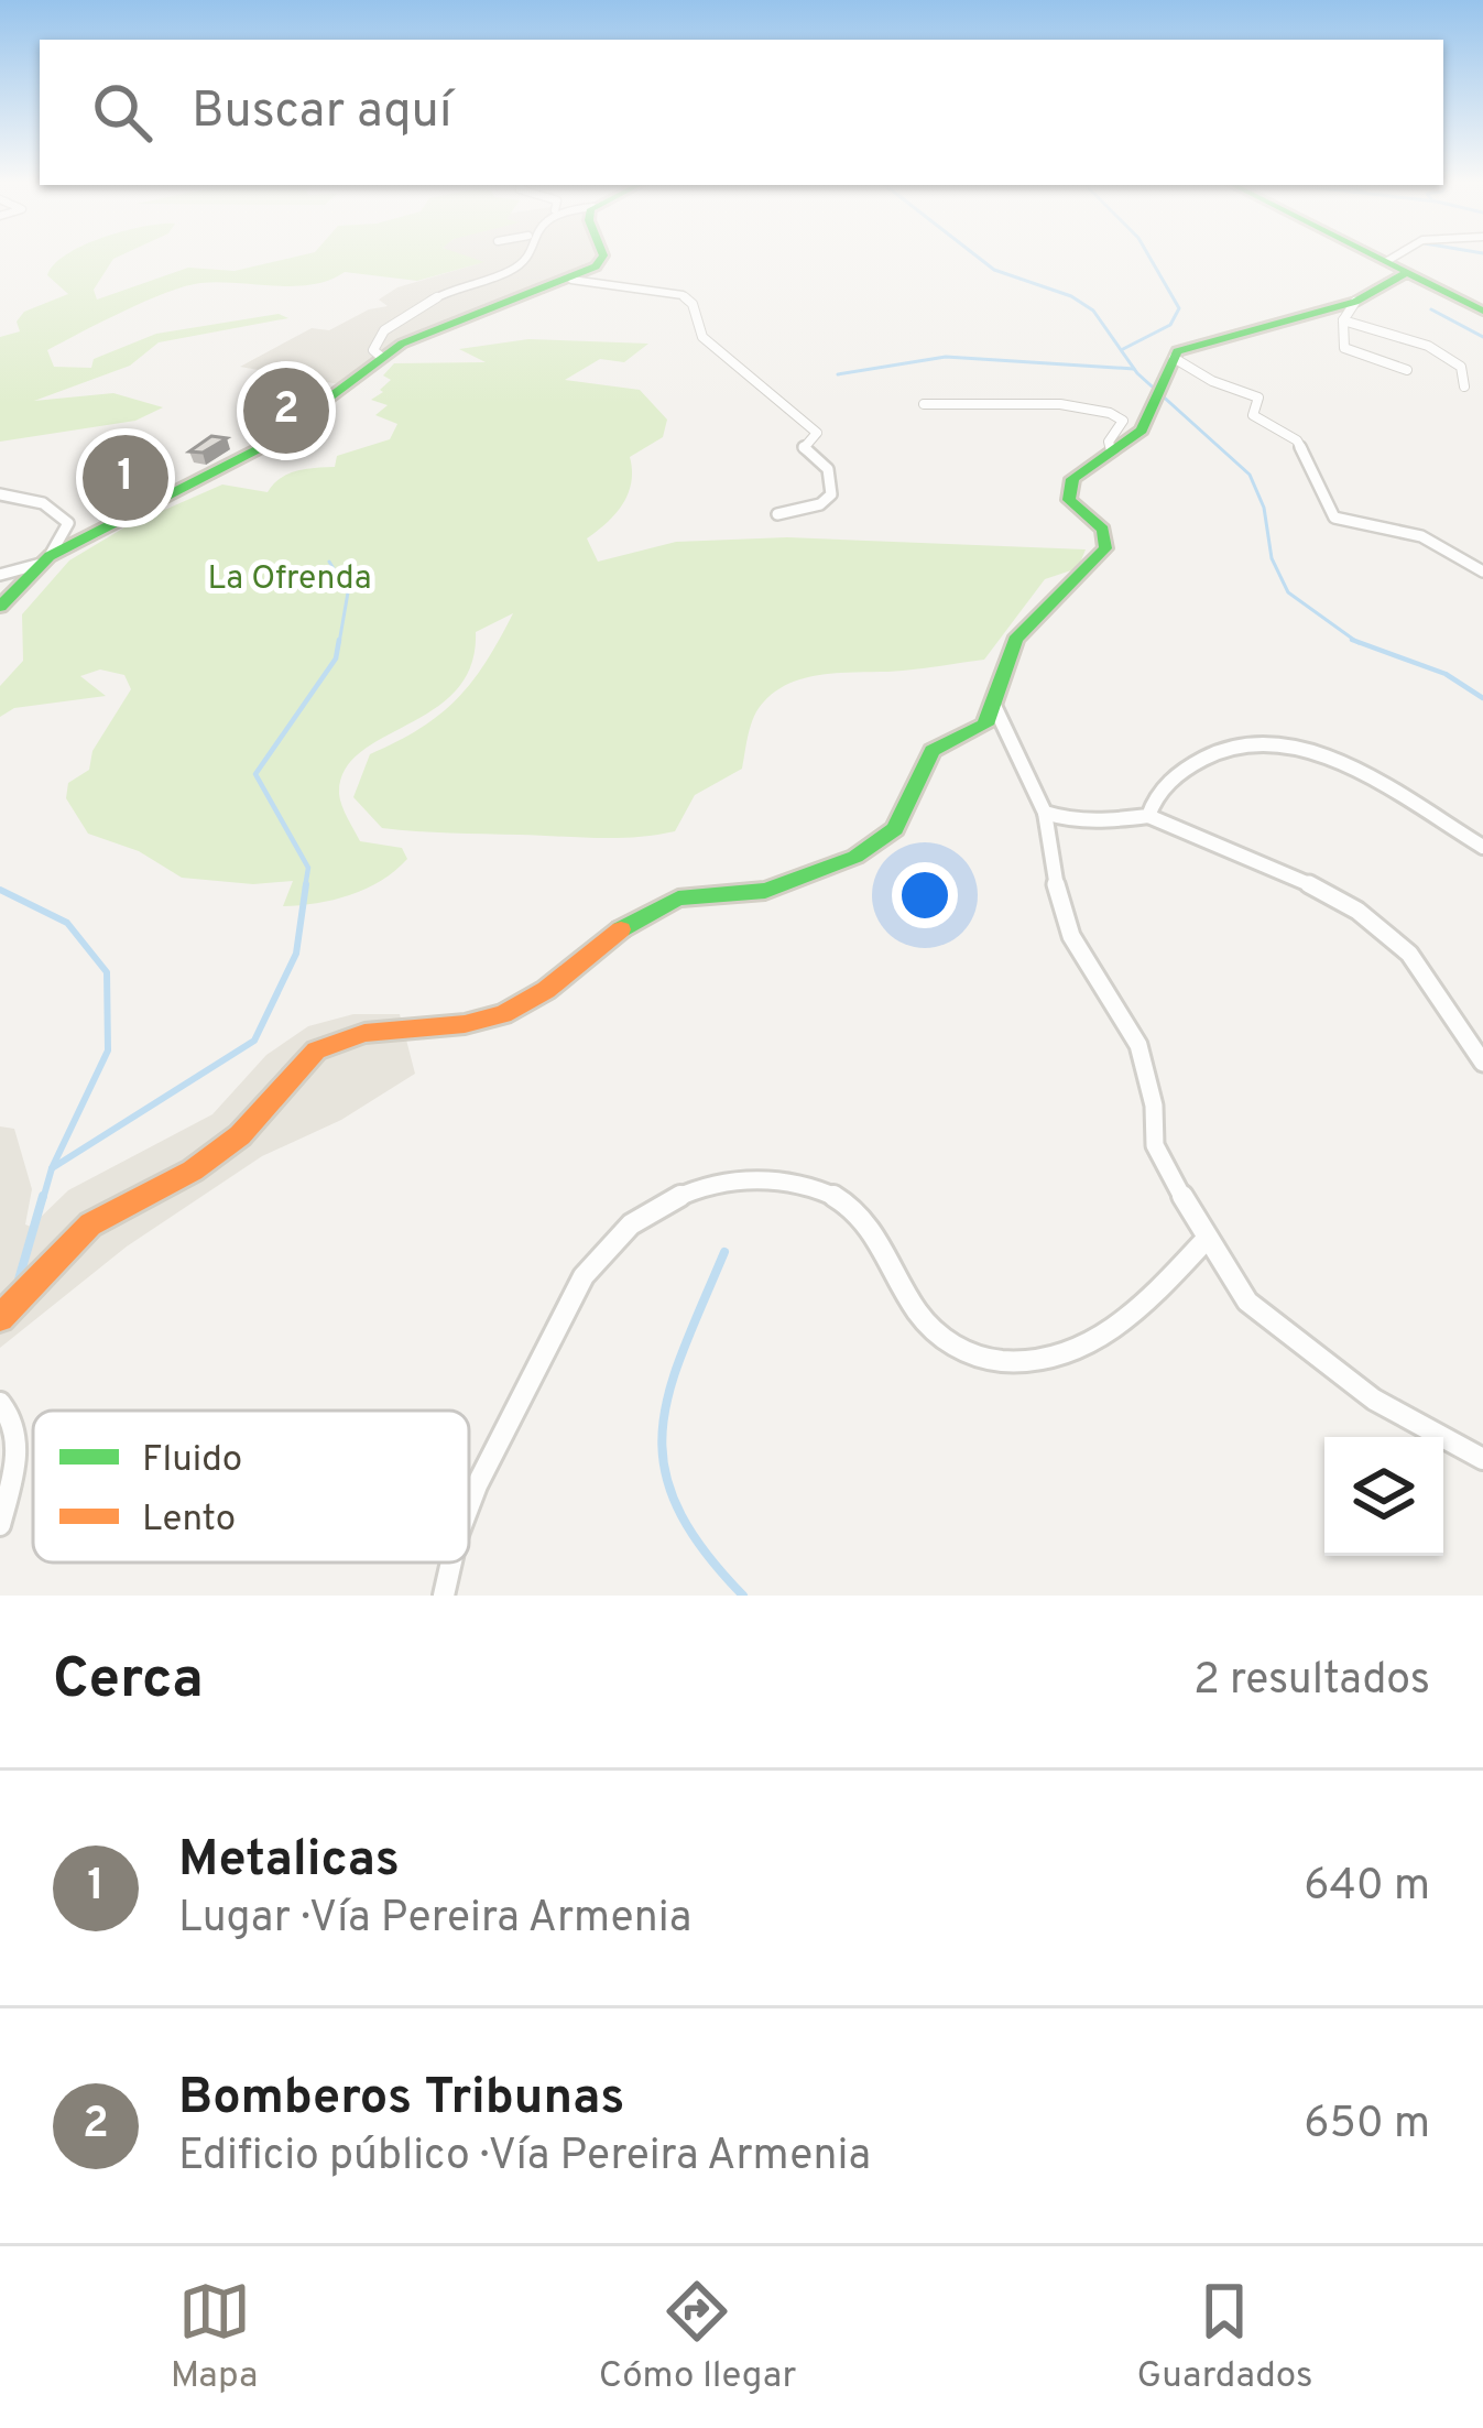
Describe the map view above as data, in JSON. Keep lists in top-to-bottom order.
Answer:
{
  "parks": ["La Ofrenda"],
  "legend": ["Fluido", "Lento"],
  "page": {
    "search": "Buscar aquí",
    "pins": ["2", "1"],
    "heading": ["Cerca", "2 resultados"],
    "list": [
      {
        "mark": "1",
        "name": "Metalicas",
        "note": "Lugar · Vía Pereira Armenia",
        "value": "640 m"
      },
      {
        "mark": "2",
        "name": "Bomberos Tribunas",
        "note": "Edificio público · Vía Pereira Armenia",
        "value": "650 m"
      }
    ],
    "nav": ["Mapa", "Cómo llegar", "Guardados"]
  }
}
